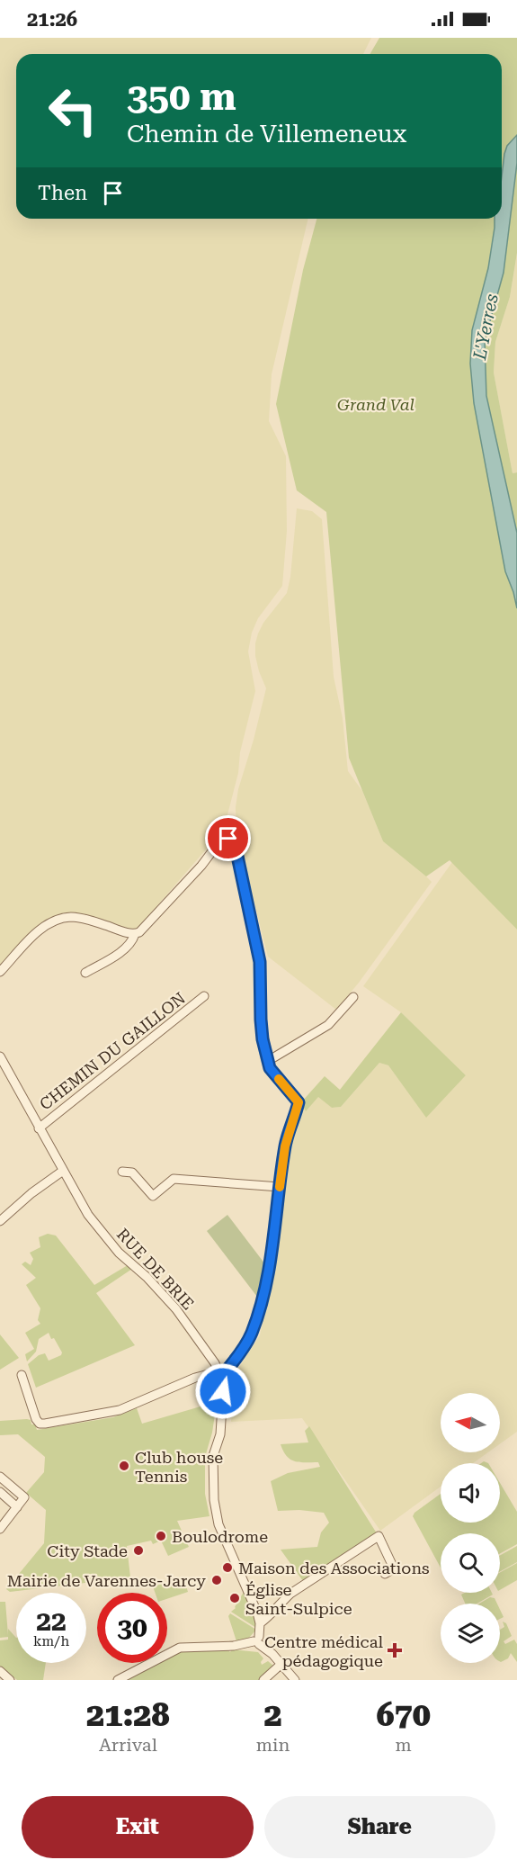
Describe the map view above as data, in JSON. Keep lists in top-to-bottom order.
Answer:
{
  "streets": {
    "street": ["CHEMIN DU GAILLON", "RUE DE BRIE"]
  },
  "crossings": [
    ["CHEMIN DU GAILLON", "RUE DE BRIE"]
  ],
  "water": ["L'Yerres"],
  "parks": ["Grand Val"],
  "places": {
    "other": [
      "Club house Tennis",
      "Boulodrome",
      "City Stade",
      "Maison des Associations",
      "Mairie de Varennes-Jarcy",
      "Église Saint-Sulpice"
    ],
    "health": ["Centre médical pédagogique"]
  },
  "north": "left",
  "page": {
    "status": "21:26",
    "turn": ["350 m", "Chemin de Villemeneux"],
    "then": "Then",
    "speed": "22 km/h",
    "limit": "30",
    "eta": [
      "21:28",
      "Arrival",
      "2",
      "min",
      "670",
      "m"
    ],
    "buttons": ["Exit", "Share"]
  }
}
